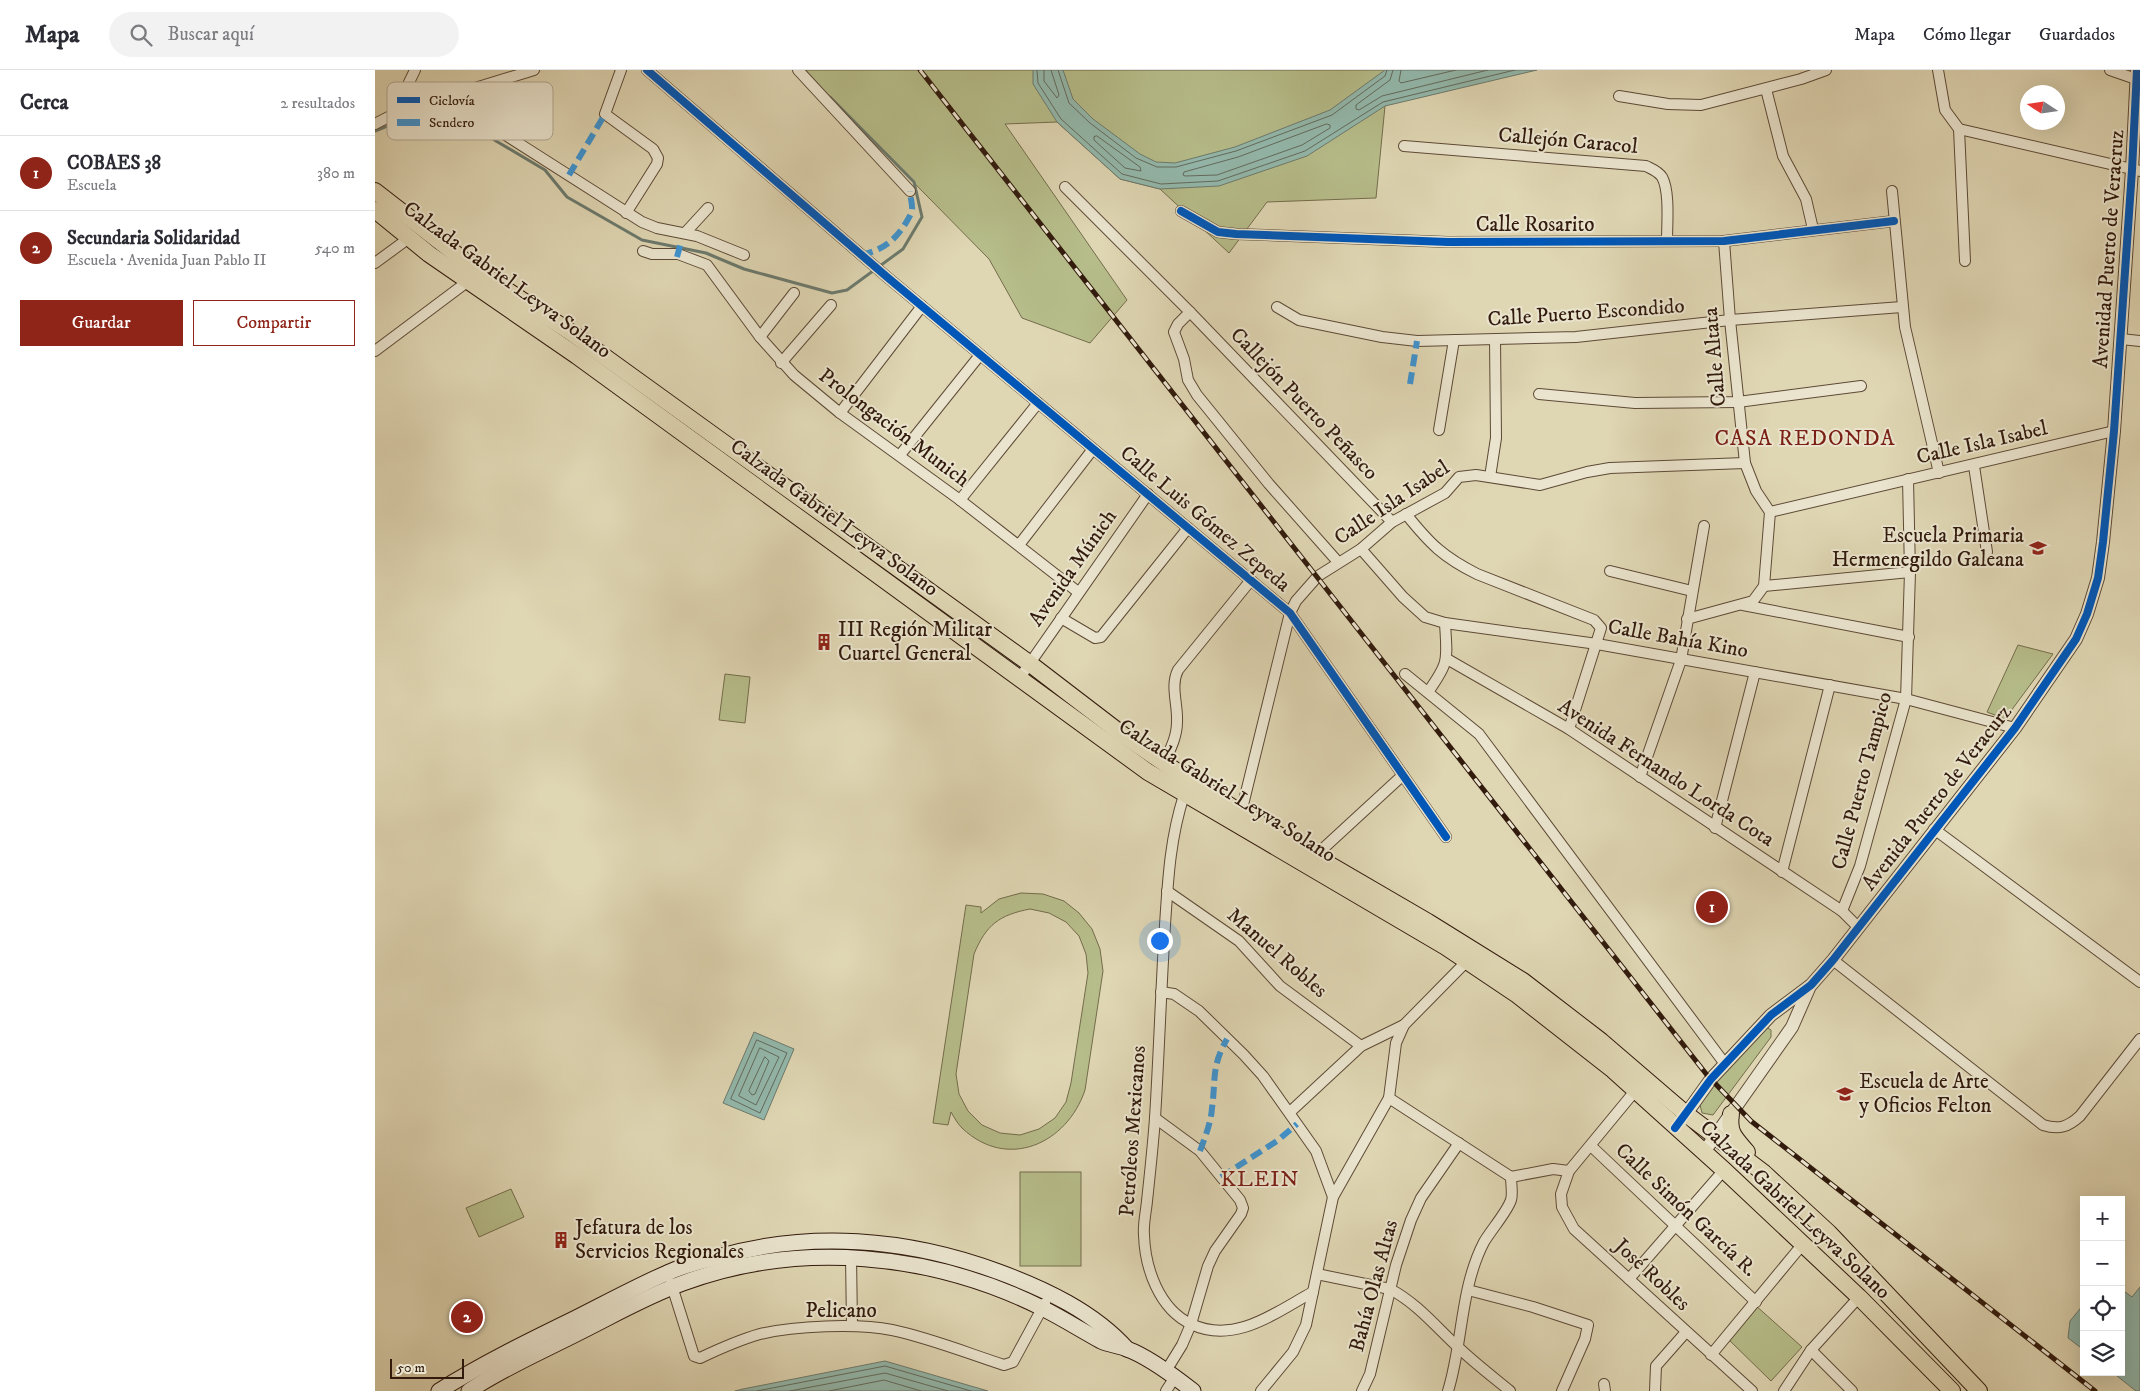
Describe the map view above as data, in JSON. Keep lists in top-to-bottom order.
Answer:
{
  "streets": {
    "main road": ["Calzada Gabriel Leyva Solano"],
    "street": [
      "Callejón Caracol",
      "Calle Rosarito",
      "Avenidad Puerto de Veracruz",
      "Calle Puerto Escondido",
      "Calle Altata",
      "Callejón Puerto Peñasco",
      "Prolongación Munich",
      "Calle Isla Isabel",
      "Calle Luis Gómez Zepeda",
      "Avenida Múnich",
      "Calle Bahía Kino",
      "Avenida Fernando Lorda Cota",
      "Calle Puerto Tampico",
      "Avenida Puerto de Veracurz",
      "Manuel Robles",
      "Petróleos Mexicanos",
      "Calle Simón García R.",
      "José Robles",
      "Bahía Olas Altas",
      "Pelicano"
    ]
  },
  "crossings": [
    ["Callejón Caracol", "Calle Rosarito"],
    ["Calle Rosarito", "Calle Altata"],
    ["Avenidad Puerto de Veracruz", "Calle Isla Isabel"],
    ["Avenidad Puerto de Veracruz", "Avenida Puerto de Veracurz"],
    ["Calzada Gabriel Leyva Solano", "Calle Isla Isabel"],
    ["Calzada Gabriel Leyva Solano", "Avenida Múnich"],
    ["Calzada Gabriel Leyva Solano", "Avenida Puerto de Veracurz"],
    ["Calzada Gabriel Leyva Solano", "Petróleos Mexicanos"],
    ["Calle Puerto Escondido", "Calle Altata"],
    ["Calle Altata", "Calle Isla Isabel"],
    ["Callejón Puerto Peñasco", "Calle Isla Isabel"],
    ["Prolongación Munich", "Avenida Múnich"],
    ["Calle Isla Isabel", "Calle Luis Gómez Zepeda"],
    ["Calle Isla Isabel", "Calle Bahía Kino"],
    ["Calle Isla Isabel", "Calle Puerto Tampico"],
    ["Calle Isla Isabel", "Avenida Puerto de Veracurz"],
    ["Calle Luis Gómez Zepeda", "Avenida Múnich"],
    ["Calle Bahía Kino", "Calle Puerto Tampico"],
    ["Calle Bahía Kino", "Avenida Puerto de Veracurz"],
    ["Avenida Fernando Lorda Cota", "Calle Puerto Tampico"],
    ["Avenida Fernando Lorda Cota", "Avenida Puerto de Veracurz"],
    ["Manuel Robles", "Petróleos Mexicanos"]
  ],
  "districts": ["CASA REDONDA", "KLEIN"],
  "places": {
    "school or university": ["Escuela Primaria Hermenegildo Galeana", "Escuela de Arte y Oficios Felton"],
    "building": ["III Región Militar Cuartel General", "Jefatura de los Servicios Regionales"]
  },
  "legend": ["Ciclovía", "Sendero"],
  "scale_bar": "50 m",
  "north": "left",
  "page": {
    "header": "Mapa",
    "search": "Buscar aquí",
    "nav": ["Mapa", "Cómo llegar", "Guardados"],
    "heading": ["Cerca", "2 resultados"],
    "list": [
      {
        "mark": "1",
        "name": "COBAES 38",
        "note": "Escuela",
        "value": "380 m"
      },
      {
        "mark": "2",
        "name": "Secundaria Solidaridad",
        "note": "Escuela · Avenida Juan Pablo II",
        "value": "540 m"
      }
    ],
    "buttons": ["Guardar", "Compartir"],
    "pins": ["1", "2"],
    "map_buttons": ["+", "−"],
    "scale": "50 m"
  }
}
